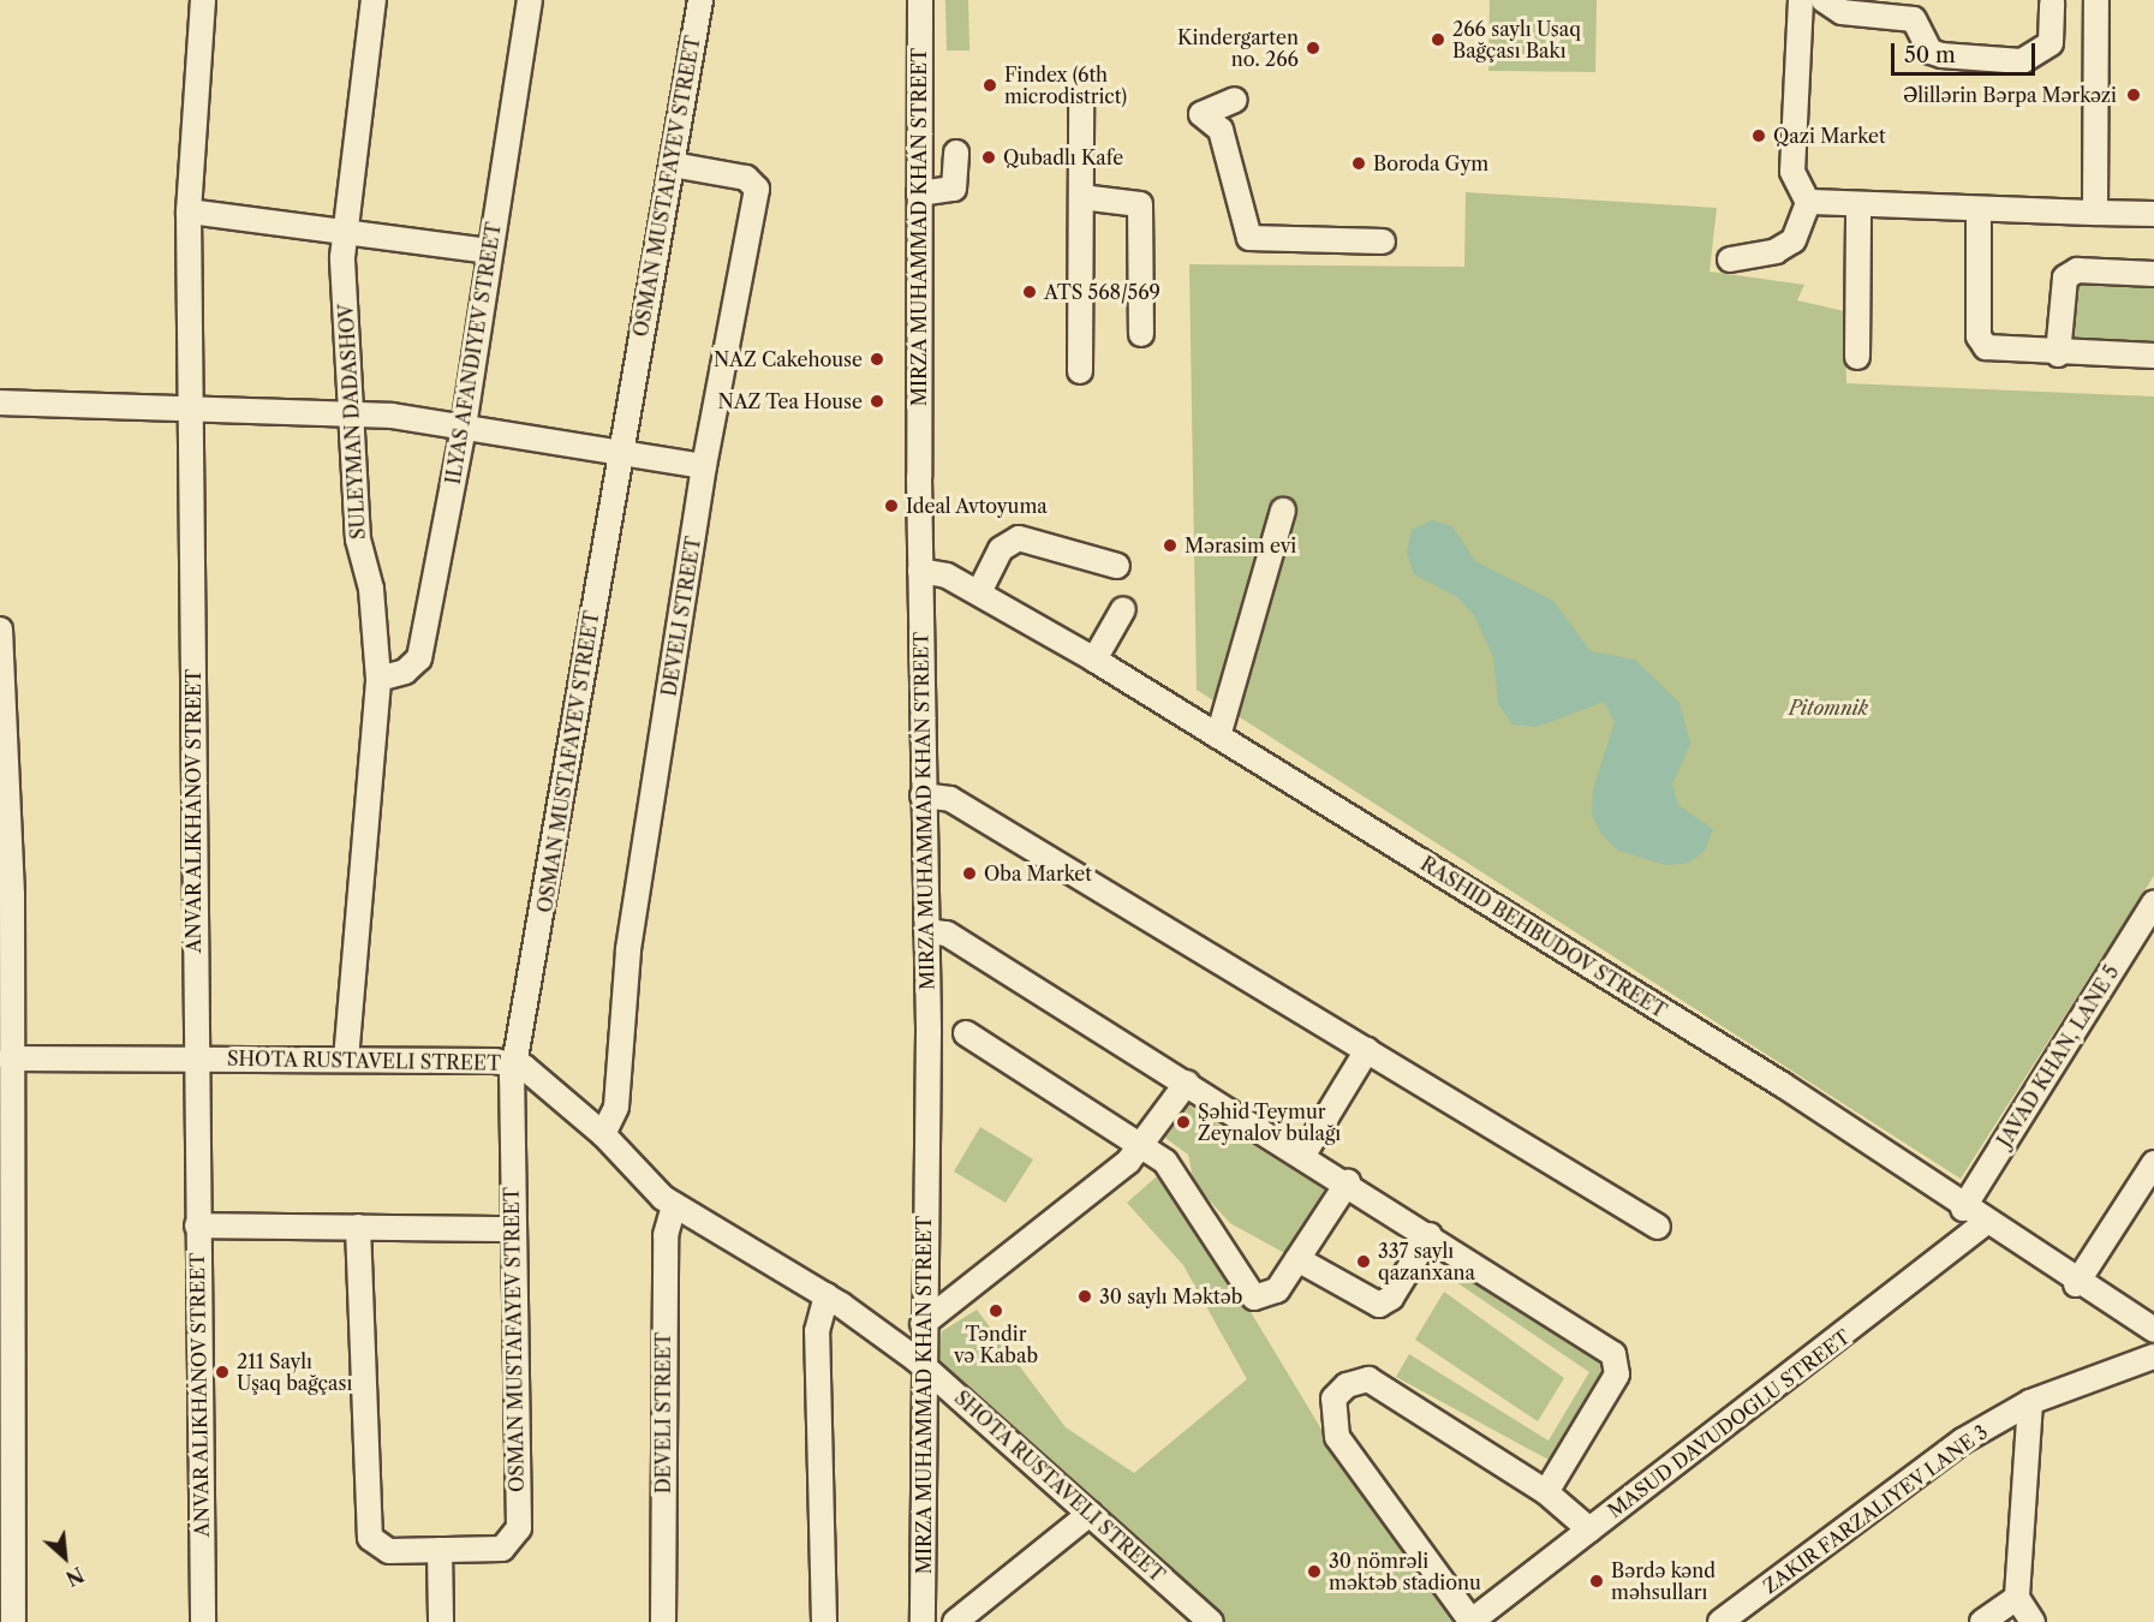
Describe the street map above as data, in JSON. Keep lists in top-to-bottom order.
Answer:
{
  "streets": {
    "street": [
      "OSMAN MUSTAFAYEV STREET",
      "MIRZA MUHAMMAD KHAN STREET",
      "ILYAS AFANDIYEV STREET",
      "SULEYMAN DADASHOV",
      "DEVELI STREET",
      "ANVAR ALIKHANOV STREET",
      "RASHID BEHBUDOV STREET",
      "JAVAD KHAN, LANE 5",
      "SHOTA RUSTAVELI STREET",
      "MASUD DAVUDOGLU STREET",
      "ZAKIR FARZALIYEV LANE 3"
    ]
  },
  "crossings": [
    ["OSMAN MUSTAFAYEV STREET", "DEVELI STREET"],
    ["OSMAN MUSTAFAYEV STREET", "SHOTA RUSTAVELI STREET"],
    ["MIRZA MUHAMMAD KHAN STREET", "RASHID BEHBUDOV STREET"],
    ["MIRZA MUHAMMAD KHAN STREET", "SHOTA RUSTAVELI STREET"],
    ["ILYAS AFANDIYEV STREET", "SULEYMAN DADASHOV"],
    ["SULEYMAN DADASHOV", "SHOTA RUSTAVELI STREET"],
    ["DEVELI STREET", "SHOTA RUSTAVELI STREET"],
    ["ANVAR ALIKHANOV STREET", "SHOTA RUSTAVELI STREET"],
    ["RASHID BEHBUDOV STREET", "JAVAD KHAN, LANE 5"],
    ["RASHID BEHBUDOV STREET", "MASUD DAVUDOGLU STREET"]
  ],
  "parks": ["Pitomnik"],
  "places": [
    "266 saylı Uşaq Bağçası Bakı",
    "Kindergarten no. 266",
    "Findex (6th microdistrict)",
    "Əlillərin Bərpa Mərkəzi",
    "Qazi Market",
    "Qubadlı Kafe",
    "Boroda Gym",
    "ATS 568/569",
    "NAZ Cakehouse",
    "NAZ Tea House",
    "Ideal Avtoyuma",
    "Mərasim evi",
    "Oba Market",
    "Şəhid Teymur Zeynalov bulağı",
    "337 saylı qazanxana",
    "30 saylı Məktəb",
    "Təndir və Kabab",
    "211 Saylı Uşaq bağçası",
    "30 nömrəli məktəb stadionu",
    "Bərdə kənd məhsulları"
  ],
  "scale_bar": "50 m",
  "north": "bottom right"
}
